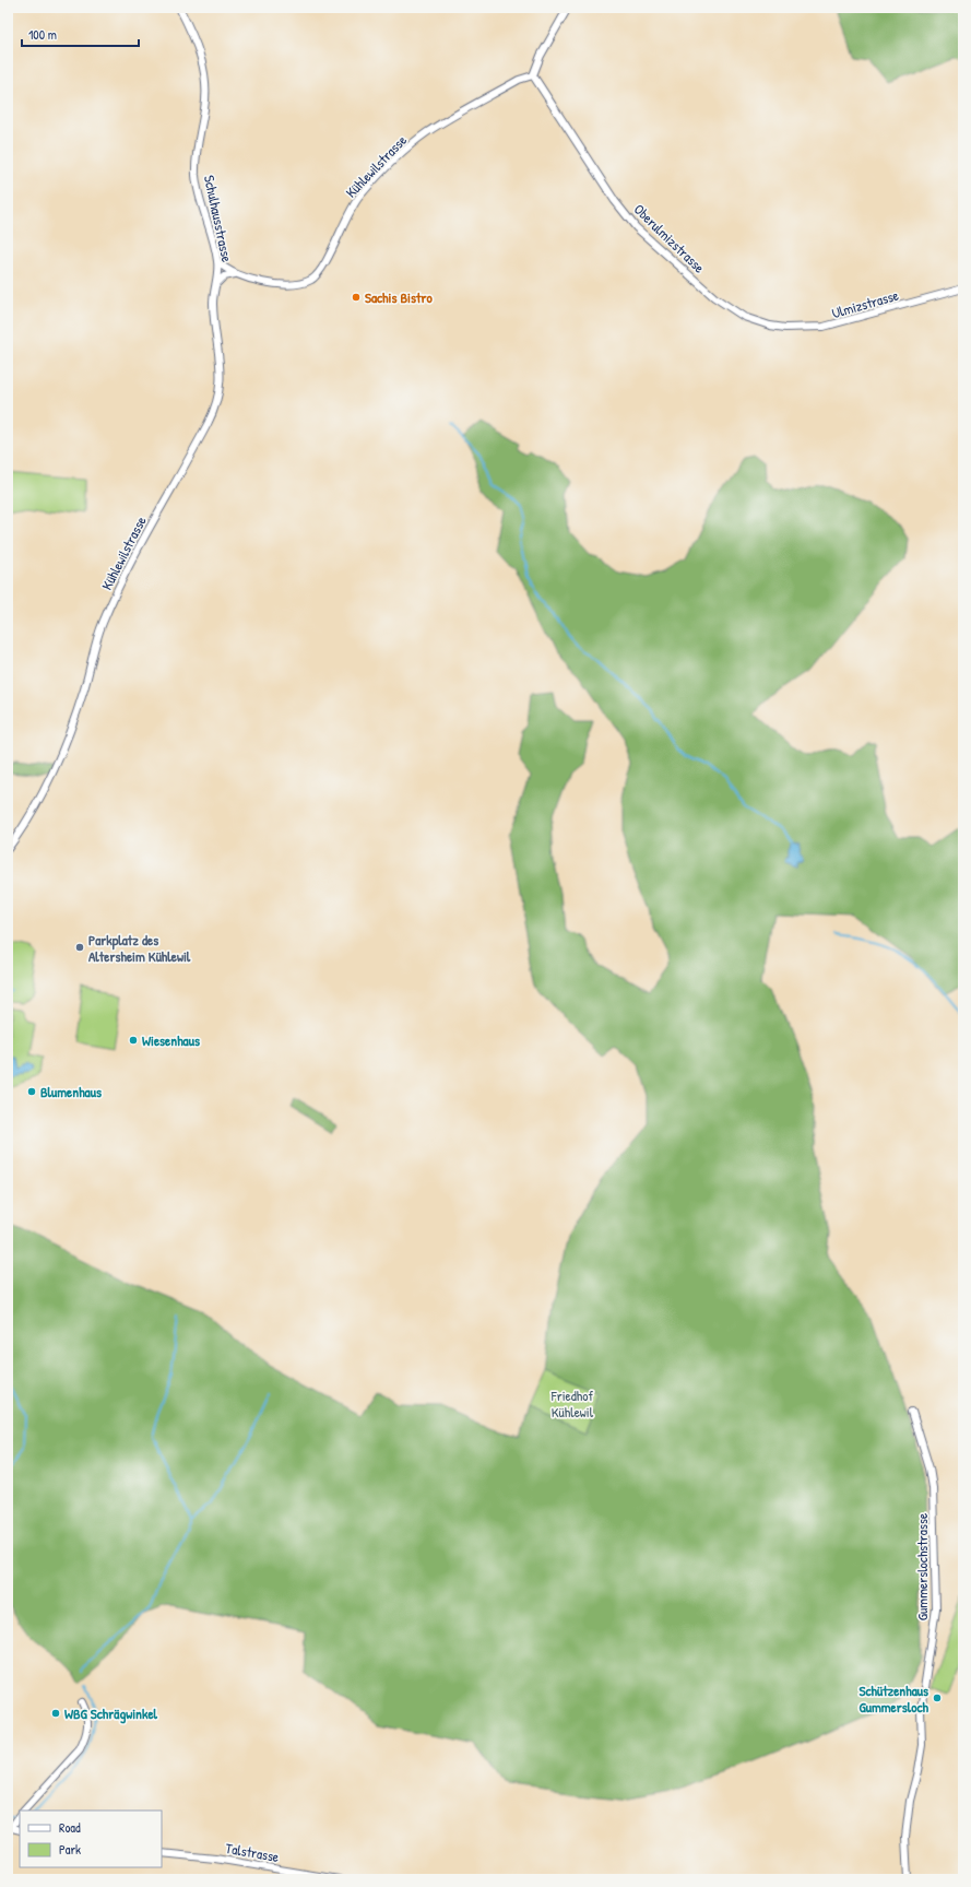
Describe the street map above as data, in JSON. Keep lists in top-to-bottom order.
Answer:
{
  "streets": {
    "street": [
      "Kühlewilstrasse",
      "Schulhausstrasse",
      "Oberulmizstrasse",
      "Ulmizstrasse",
      "Gummerslochstrasse",
      "Talstrasse"
    ]
  },
  "crossings": [
    ["Kühlewilstrasse", "Schulhausstrasse"],
    ["Kühlewilstrasse", "Oberulmizstrasse"],
    ["Oberulmizstrasse", "Ulmizstrasse"]
  ],
  "parks": ["Friedhof Kühlewil"],
  "places": [
    "Sachis Bistro",
    "Parkplatz des Altersheim Kühlewil",
    "Wiesenhaus",
    "Blumenhaus",
    "Schützenhaus Gummersloch",
    "WBG Schrägwinkel"
  ],
  "legend": ["Road", "Park"],
  "scale_bar": "100 m"
}
